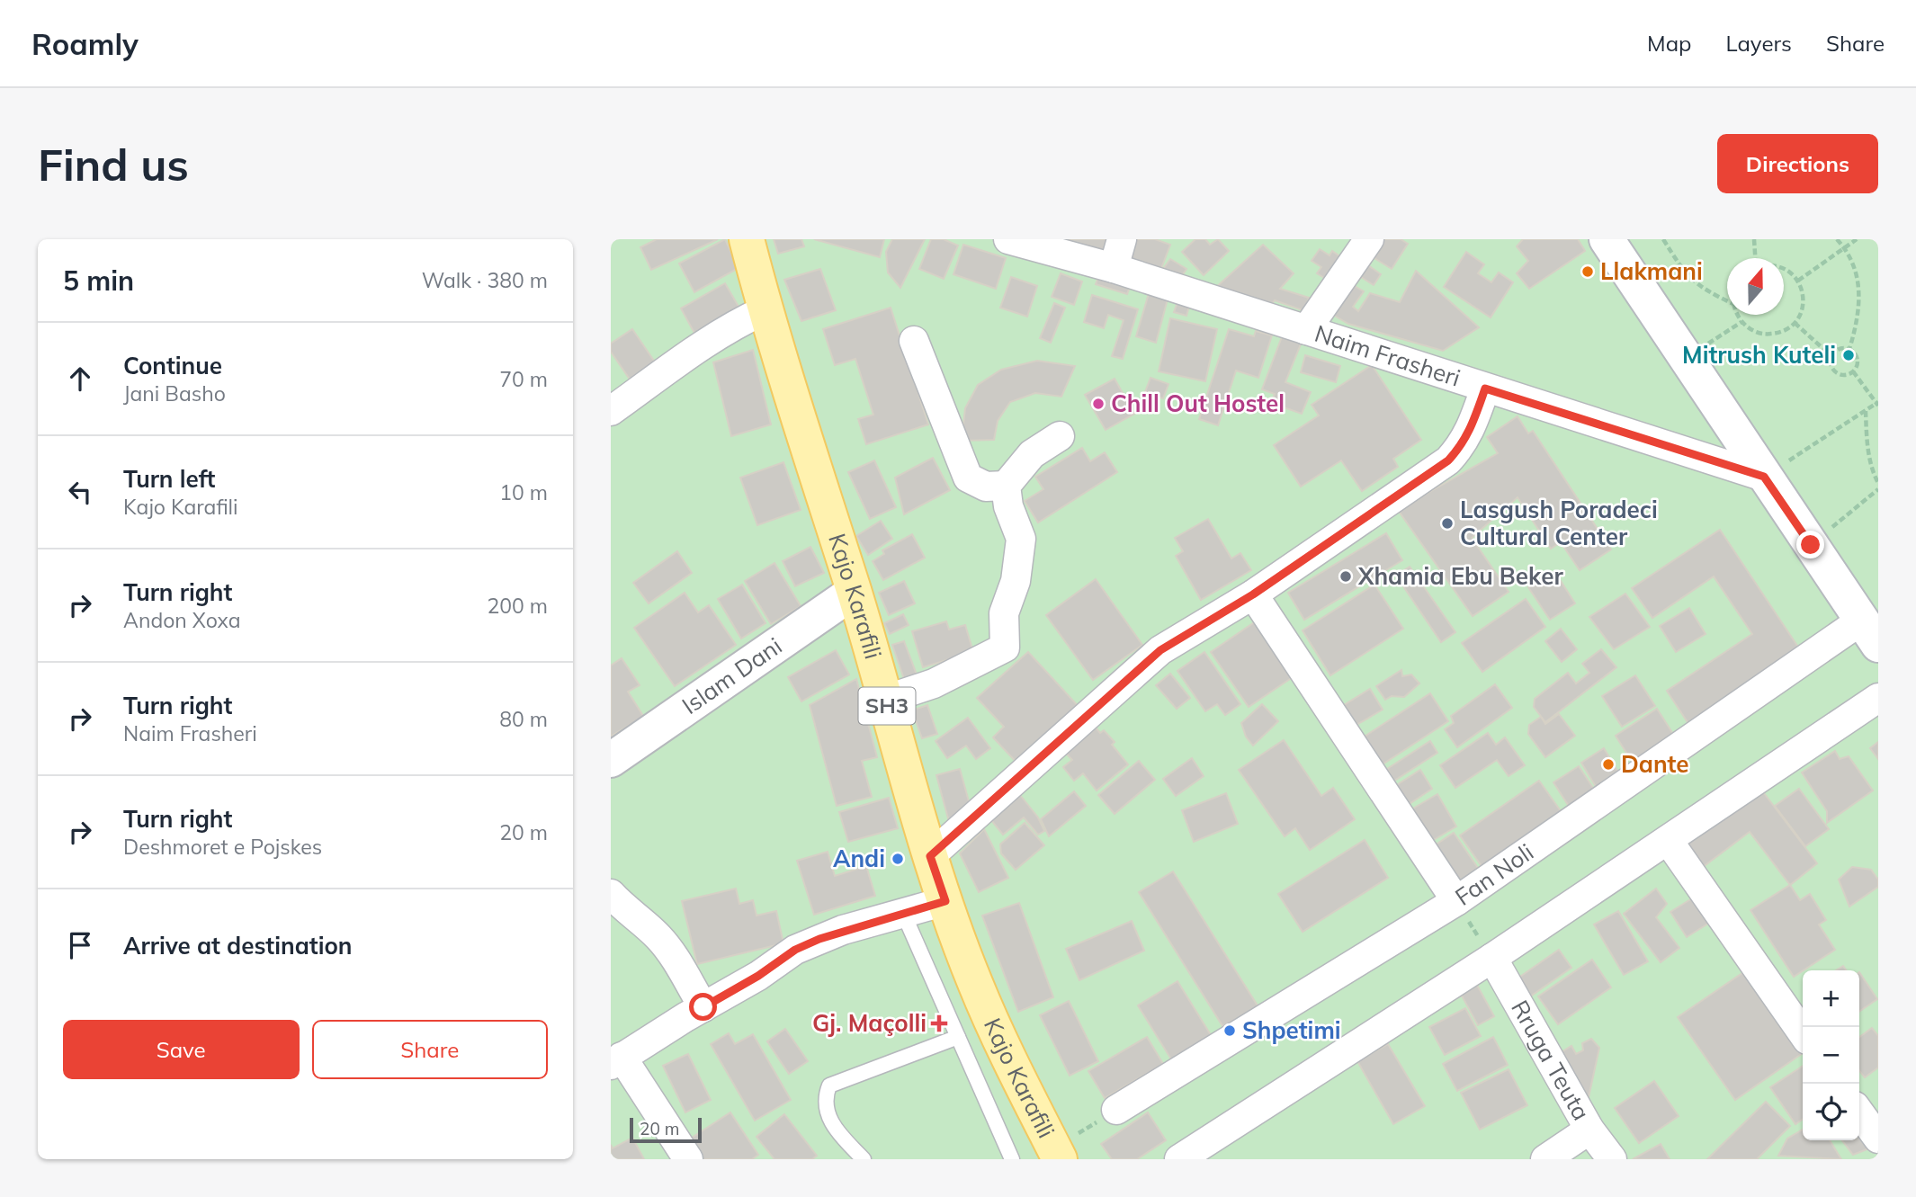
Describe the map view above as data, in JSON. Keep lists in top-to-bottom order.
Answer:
{
  "streets": {
    "main road": ["Kajo Karafili", "Islam Dani", "SH3"],
    "street": ["Naim Frasheri", "Fan Noli", "Rruga Teuta"]
  },
  "crossings": [
    ["Kajo Karafili", "Islam Dani"]
  ],
  "places": {
    "other": [
      "Llakmani",
      "Mitrush Kuteli",
      "Chill Out Hostel",
      "Lasgush Poradeci Cultural Center",
      "Xhamia Ebu Beker",
      "Dante",
      "Andi",
      "Shpetimi"
    ],
    "health": ["Gj. Maçolli"]
  },
  "scale_bar": "20 m",
  "north": "top",
  "page": {
    "header": "Roamly",
    "nav": ["Map", "Layers", "Share"],
    "buttons": [
      "Directions",
      ["Save", "Share"]
    ],
    "title": "Find us",
    "heading": ["5 min", "Walk · 380 m"],
    "list": [
      ["Continue", "Jani Basho", "70 m"],
      ["Turn left", "Kajo Karafili", "10 m"],
      ["Turn right", "Andon Xoxa", "200 m"],
      ["Turn right", "Naim Frasheri", "80 m"],
      ["Turn right", "Deshmoret e Pojskes", "20 m"],
      "Arrive at destination"
    ],
    "map_buttons": ["+", "−"],
    "scale": "20 m"
  }
}
